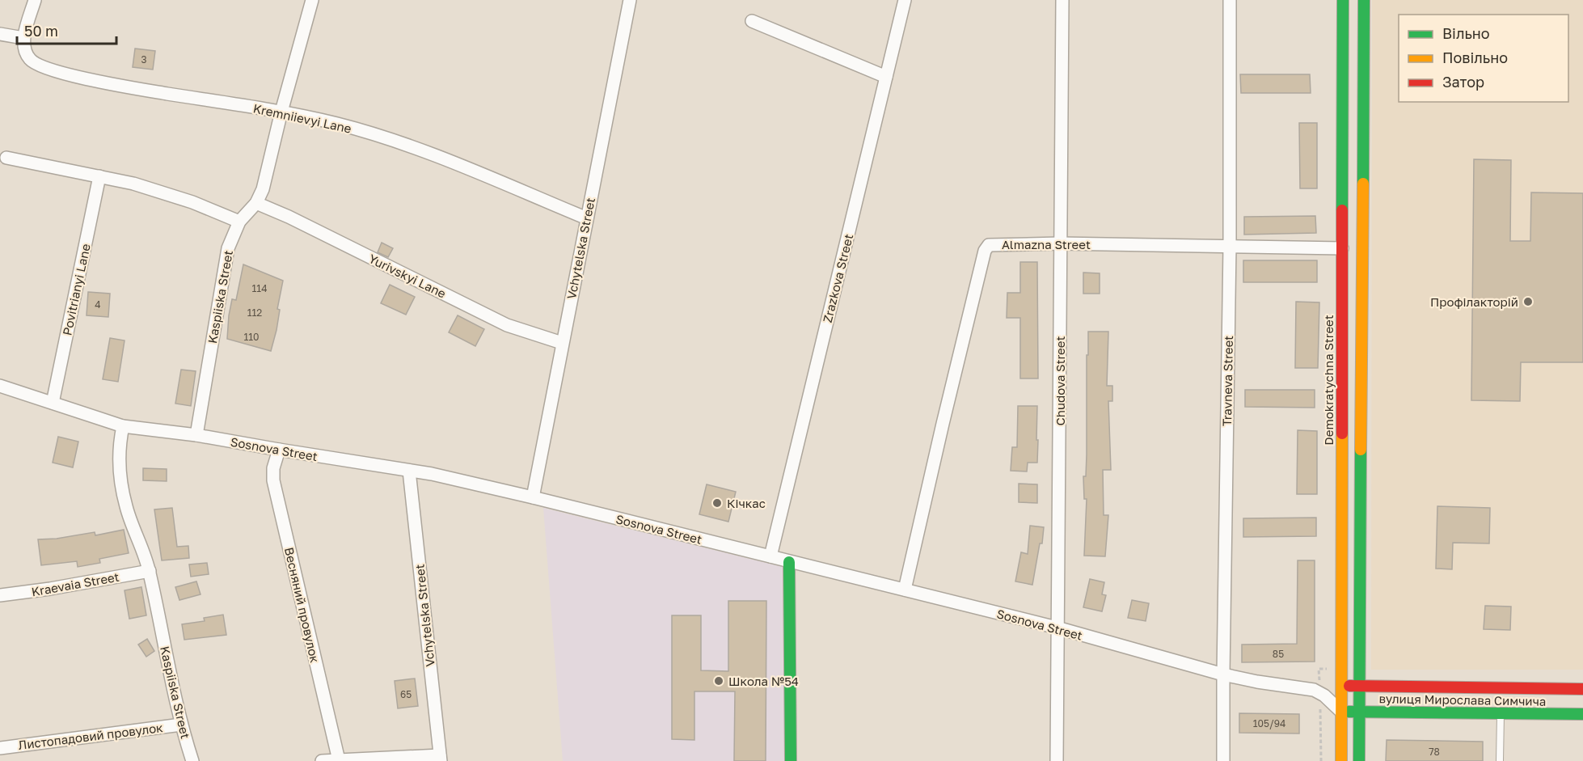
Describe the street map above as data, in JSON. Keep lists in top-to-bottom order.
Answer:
{
  "streets": {
    "street": [
      "Kremniievyi Lane",
      "Almazna Street",
      "Vchytelska Street",
      "Yurivskyi Lane",
      "Zrazkova Street",
      "Povitrianyi Lane",
      "Kaspiiska Street",
      "Demokratychna Street",
      "Chudova Street",
      "Travneva Street",
      "Sosnova Street",
      "Kraevaia Street",
      "Весняний провулок",
      "вулиця Мирослава Симчича",
      "Листопадовий провулок"
    ]
  },
  "crossings": [
    ["Kremniievyi Lane", "Vchytelska Street"],
    ["Kremniievyi Lane", "Kaspiiska Street"],
    ["Almazna Street", "Demokratychna Street"],
    ["Almazna Street", "Chudova Street"],
    ["Almazna Street", "Travneva Street"],
    ["Almazna Street", "Sosnova Street"],
    ["Vchytelska Street", "Yurivskyi Lane"],
    ["Vchytelska Street", "Sosnova Street"],
    ["Yurivskyi Lane", "Kaspiiska Street"],
    ["Zrazkova Street", "Sosnova Street"],
    ["Povitrianyi Lane", "Sosnova Street"],
    ["Kaspiiska Street", "Sosnova Street"],
    ["Kaspiiska Street", "Kraevaia Street"],
    ["Kaspiiska Street", "Листопадовий провулок"],
    ["Demokratychna Street", "Sosnova Street"],
    ["Demokratychna Street", "вулиця Мирослава Симчича"],
    ["Chudova Street", "Sosnova Street"],
    ["Travneva Street", "Sosnova Street"],
    ["Sosnova Street", "Весняний провулок"],
    ["Sosnova Street", "вулиця Мирослава Симчича"]
  ],
  "places": ["Профілакторій", "Кічкас", "Школа №54"],
  "house_numbers": [
    "3",
    "114",
    "4",
    "112",
    "110",
    "85",
    "65",
    "105/94",
    "78"
  ],
  "legend": ["Вільно", "Повільно", "Затор"],
  "scale_bar": "50 m"
}
